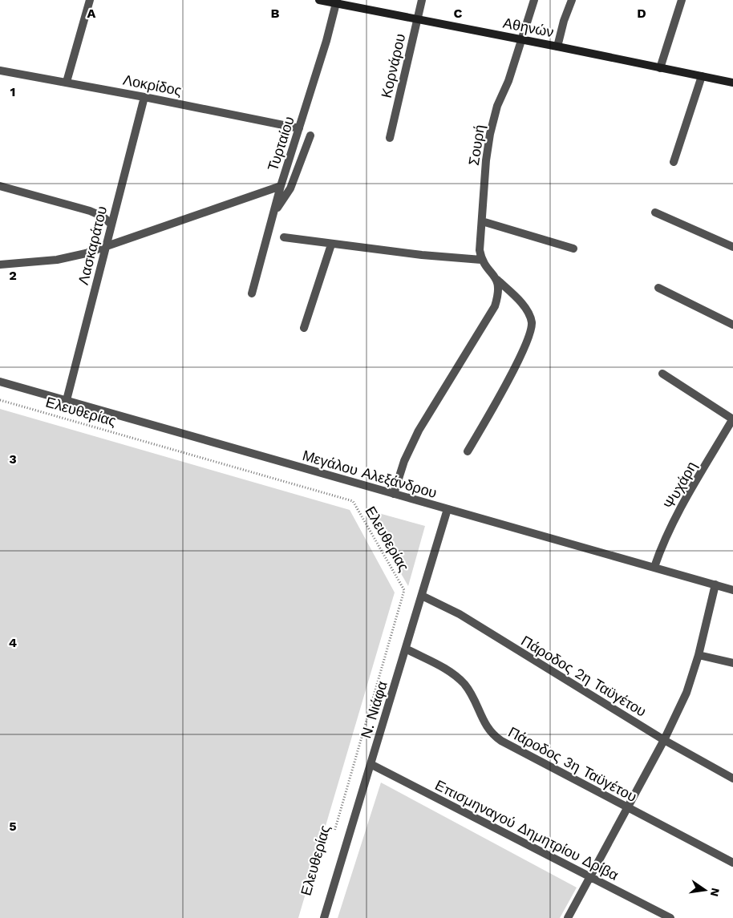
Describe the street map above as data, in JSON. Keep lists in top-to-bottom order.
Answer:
{
  "streets": {
    "main road": ["Αθηνών"],
    "street": [
      "Κορνάρου",
      "Λοκρίδος",
      "Τυρταίου",
      "Σουρή",
      "Λασκαράτου",
      "Μεγάλου Αλεξάνδρου",
      "Ψυχάρη",
      "Πάροδος 2η Ταϋγέτου",
      "Ν. Νιάφα",
      "Πάροδος 3η Ταϋγέτου",
      "Επισμηναγού Δημητρίου Δρίβα"
    ],
    "path": ["Ελευθερίας"]
  },
  "crossings": [
    ["Αθηνών", "Κορνάρου"],
    ["Αθηνών", "Τυρταίου"],
    ["Αθηνών", "Σουρή"],
    ["Λοκρίδος", "Τυρταίου"],
    ["Λοκρίδος", "Λασκαράτου"],
    ["Λασκαράτου", "Μεγάλου Αλεξάνδρου"],
    ["Μεγάλου Αλεξάνδρου", "Ψυχάρη"],
    ["Μεγάλου Αλεξάνδρου", "Ν. Νιάφα"],
    ["Πάροδος 2η Ταϋγέτου", "Ν. Νιάφα"],
    ["Ν. Νιάφα", "Πάροδος 3η Ταϋγέτου"],
    ["Ν. Νιάφα", "Επισμηναγού Δημητρίου Δρίβα"]
  ],
  "north": "right",
  "grid": {
    "columns": [
      "A",
      "B",
      "C",
      "D"
    ],
    "rows": [
      "1",
      "2",
      "3",
      "4",
      "5"
    ]
  }
}
